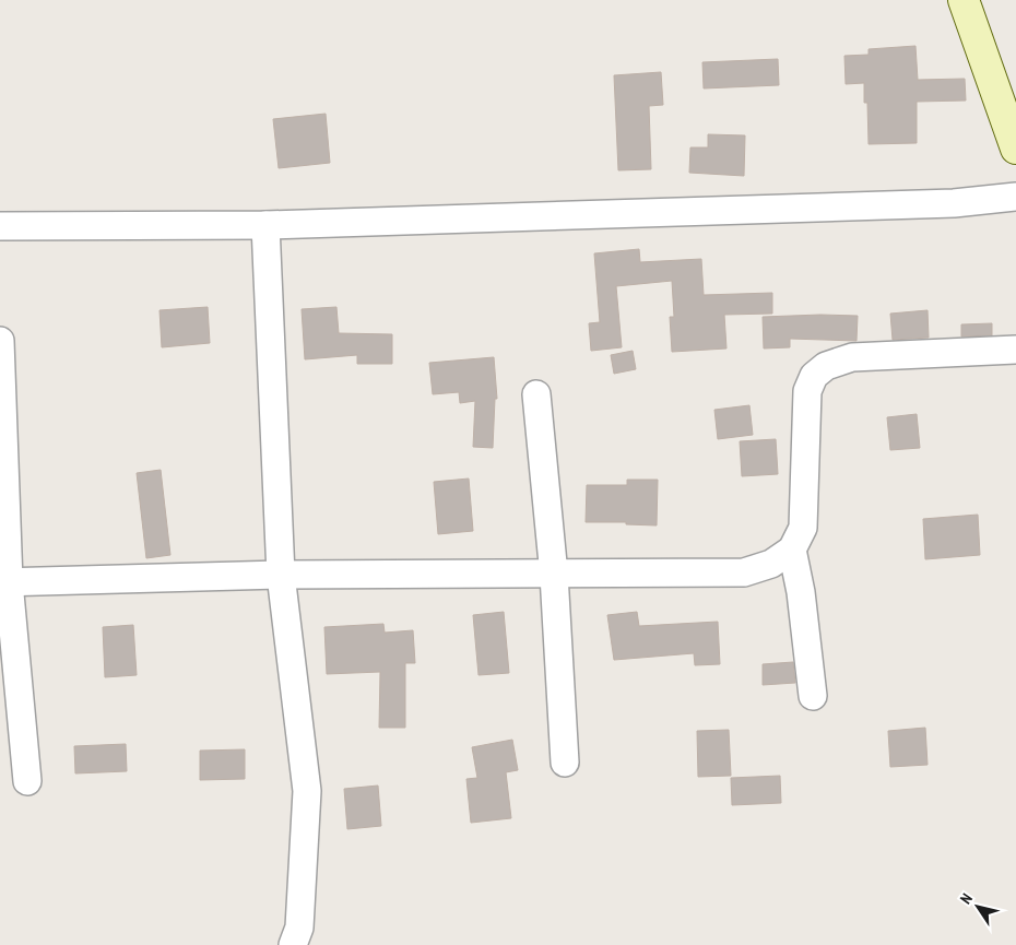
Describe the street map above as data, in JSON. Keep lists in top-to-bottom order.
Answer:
{
  "north": "top left"
}
